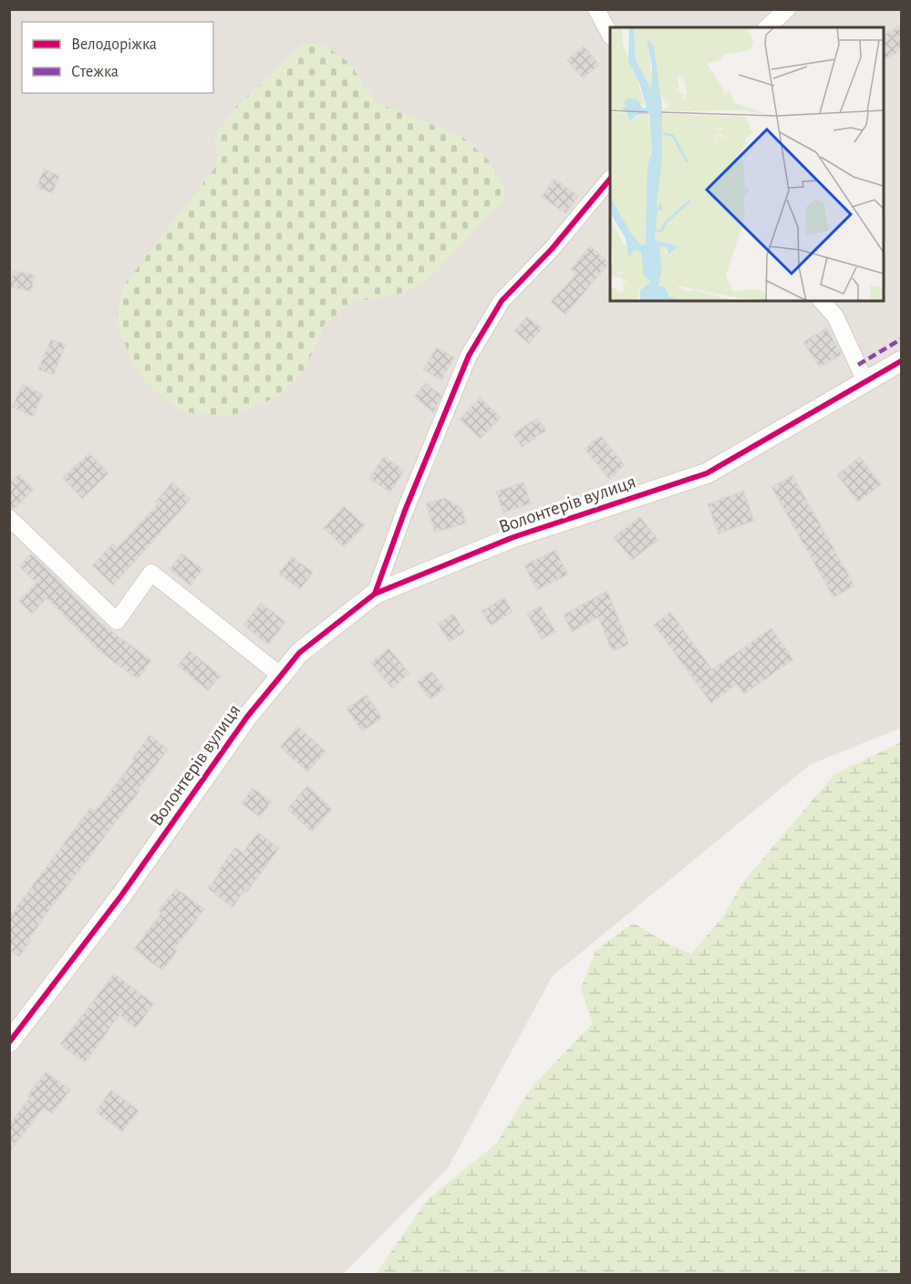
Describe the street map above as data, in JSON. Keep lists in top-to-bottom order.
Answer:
{
  "streets": {
    "street": ["Волонтерів вулиця"]
  },
  "legend": ["Велодоріжка", "Стежка"]
}
